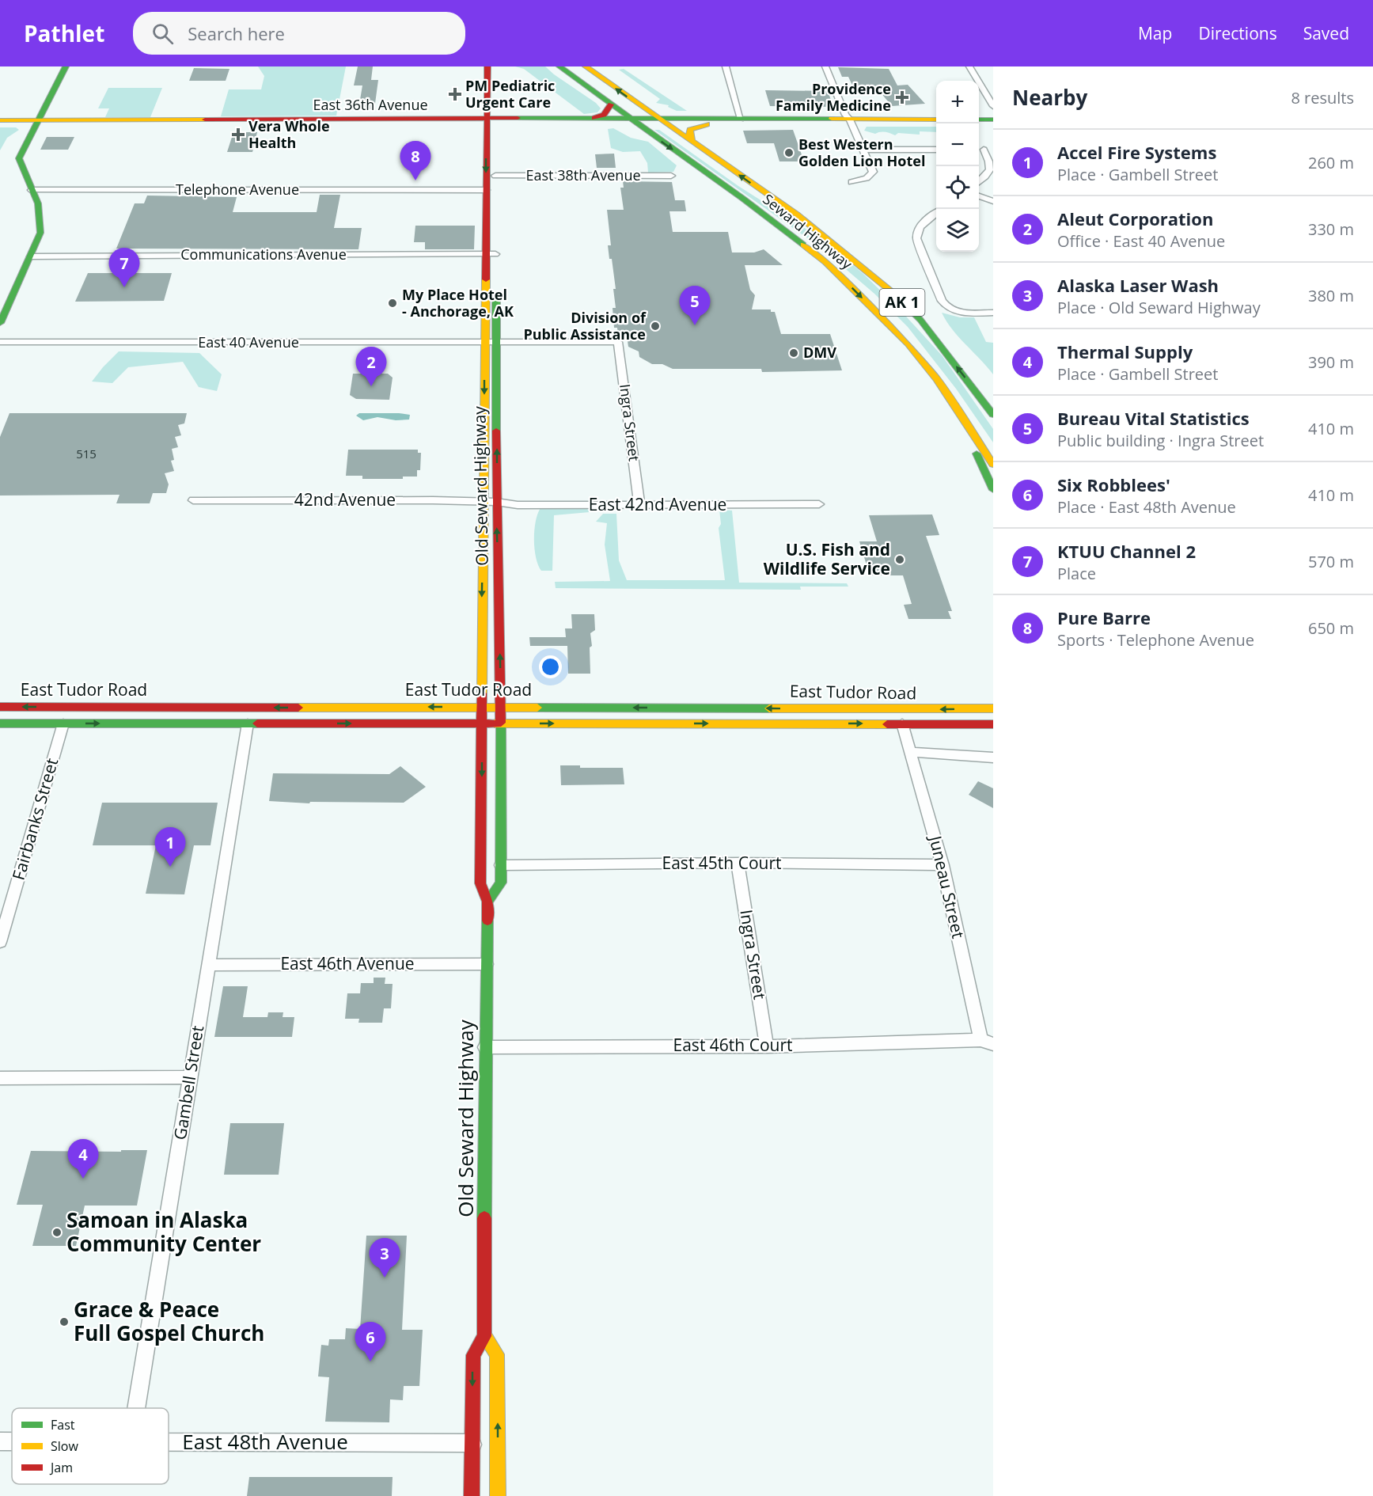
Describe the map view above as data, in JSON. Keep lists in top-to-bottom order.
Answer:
{
  "streets": {
    "main road": [
      "East 36th Avenue",
      "Seward Highway",
      "AK 1",
      "Old Seward Highway",
      "East Tudor Road"
    ],
    "street": [
      "East 38th Avenue",
      "Telephone Avenue",
      "Communications Avenue",
      "East 40 Avenue",
      "Ingra Street",
      "42nd Avenue",
      "East 42nd Avenue",
      "Fairbanks Street",
      "East 45th Court",
      "Juneau Street",
      "East 46th Avenue",
      "East 46th Court",
      "Gambell Street",
      "East 48th Avenue"
    ]
  },
  "crossings": [
    ["East 36th Avenue", "Seward Highway"],
    ["East 36th Avenue", "Old Seward Highway"],
    ["East 38th Avenue", "Old Seward Highway"],
    ["Telephone Avenue", "Old Seward Highway"],
    ["Communications Avenue", "Old Seward Highway"],
    ["East 40 Avenue", "Ingra Street"],
    ["East 40 Avenue", "Old Seward Highway"],
    ["Ingra Street", "East 42nd Avenue"],
    ["Ingra Street", "East 45th Court"],
    ["Ingra Street", "East 46th Court"],
    ["Old Seward Highway", "42nd Avenue"],
    ["Old Seward Highway", "East 42nd Avenue"],
    ["Old Seward Highway", "East Tudor Road"],
    ["Old Seward Highway", "East 45th Court"],
    ["Old Seward Highway", "East 46th Avenue"],
    ["Old Seward Highway", "East 46th Court"],
    ["Old Seward Highway", "East 48th Avenue"],
    ["42nd Avenue", "East 42nd Avenue"],
    ["East Tudor Road", "Fairbanks Street"],
    ["East Tudor Road", "Juneau Street"],
    ["East Tudor Road", "Gambell Street"],
    ["East 45th Court", "Juneau Street"],
    ["Juneau Street", "East 46th Court"],
    ["East 46th Avenue", "Gambell Street"]
  ],
  "places": {
    "health": ["PM Pediatric Urgent Care", "Providence Family Medicine", "Vera Whole Health"],
    "other": [
      "Best Western Golden Lion Hotel",
      "My Place Hotel - Anchorage, AK",
      "Division of Public Assistance",
      "DMV",
      "U.S. Fish and Wildlife Service",
      "Samoan in Alaska Community Center",
      "Grace & Peace Full Gospel Church"
    ]
  },
  "house_numbers": ["515"],
  "legend": ["Fast", "Slow", "Jam"],
  "page": {
    "header": "Pathlet",
    "search": "Search here",
    "nav": ["Map", "Directions", "Saved"],
    "heading": ["Nearby", "8 results"],
    "map_buttons": ["+", "−"],
    "list": [
      {
        "mark": "1",
        "name": "Accel Fire Systems",
        "note": "Place · Gambell Street",
        "value": "260 m"
      },
      {
        "mark": "2",
        "name": "Aleut Corporation",
        "note": "Office · East 40 Avenue",
        "value": "330 m"
      },
      {
        "mark": "3",
        "name": "Alaska Laser Wash",
        "note": "Place · Old Seward Highway",
        "value": "380 m"
      },
      {
        "mark": "4",
        "name": "Thermal Supply",
        "note": "Place · Gambell Street",
        "value": "390 m"
      },
      {
        "mark": "5",
        "name": "Bureau Vital Statistics",
        "note": "Public building · Ingra Street",
        "value": "410 m"
      },
      {
        "mark": "6",
        "name": "Six Robblees'",
        "note": "Place · East 48th Avenue",
        "value": "410 m"
      },
      {
        "mark": "7",
        "name": "KTUU Channel 2",
        "note": "Place",
        "value": "570 m"
      },
      {
        "mark": "8",
        "name": "Pure Barre",
        "note": "Sports · Telephone Avenue",
        "value": "650 m"
      }
    ],
    "pins": [
      "8",
      "7",
      "5",
      "2",
      "1",
      "4",
      "3",
      "6"
    ]
  }
}
